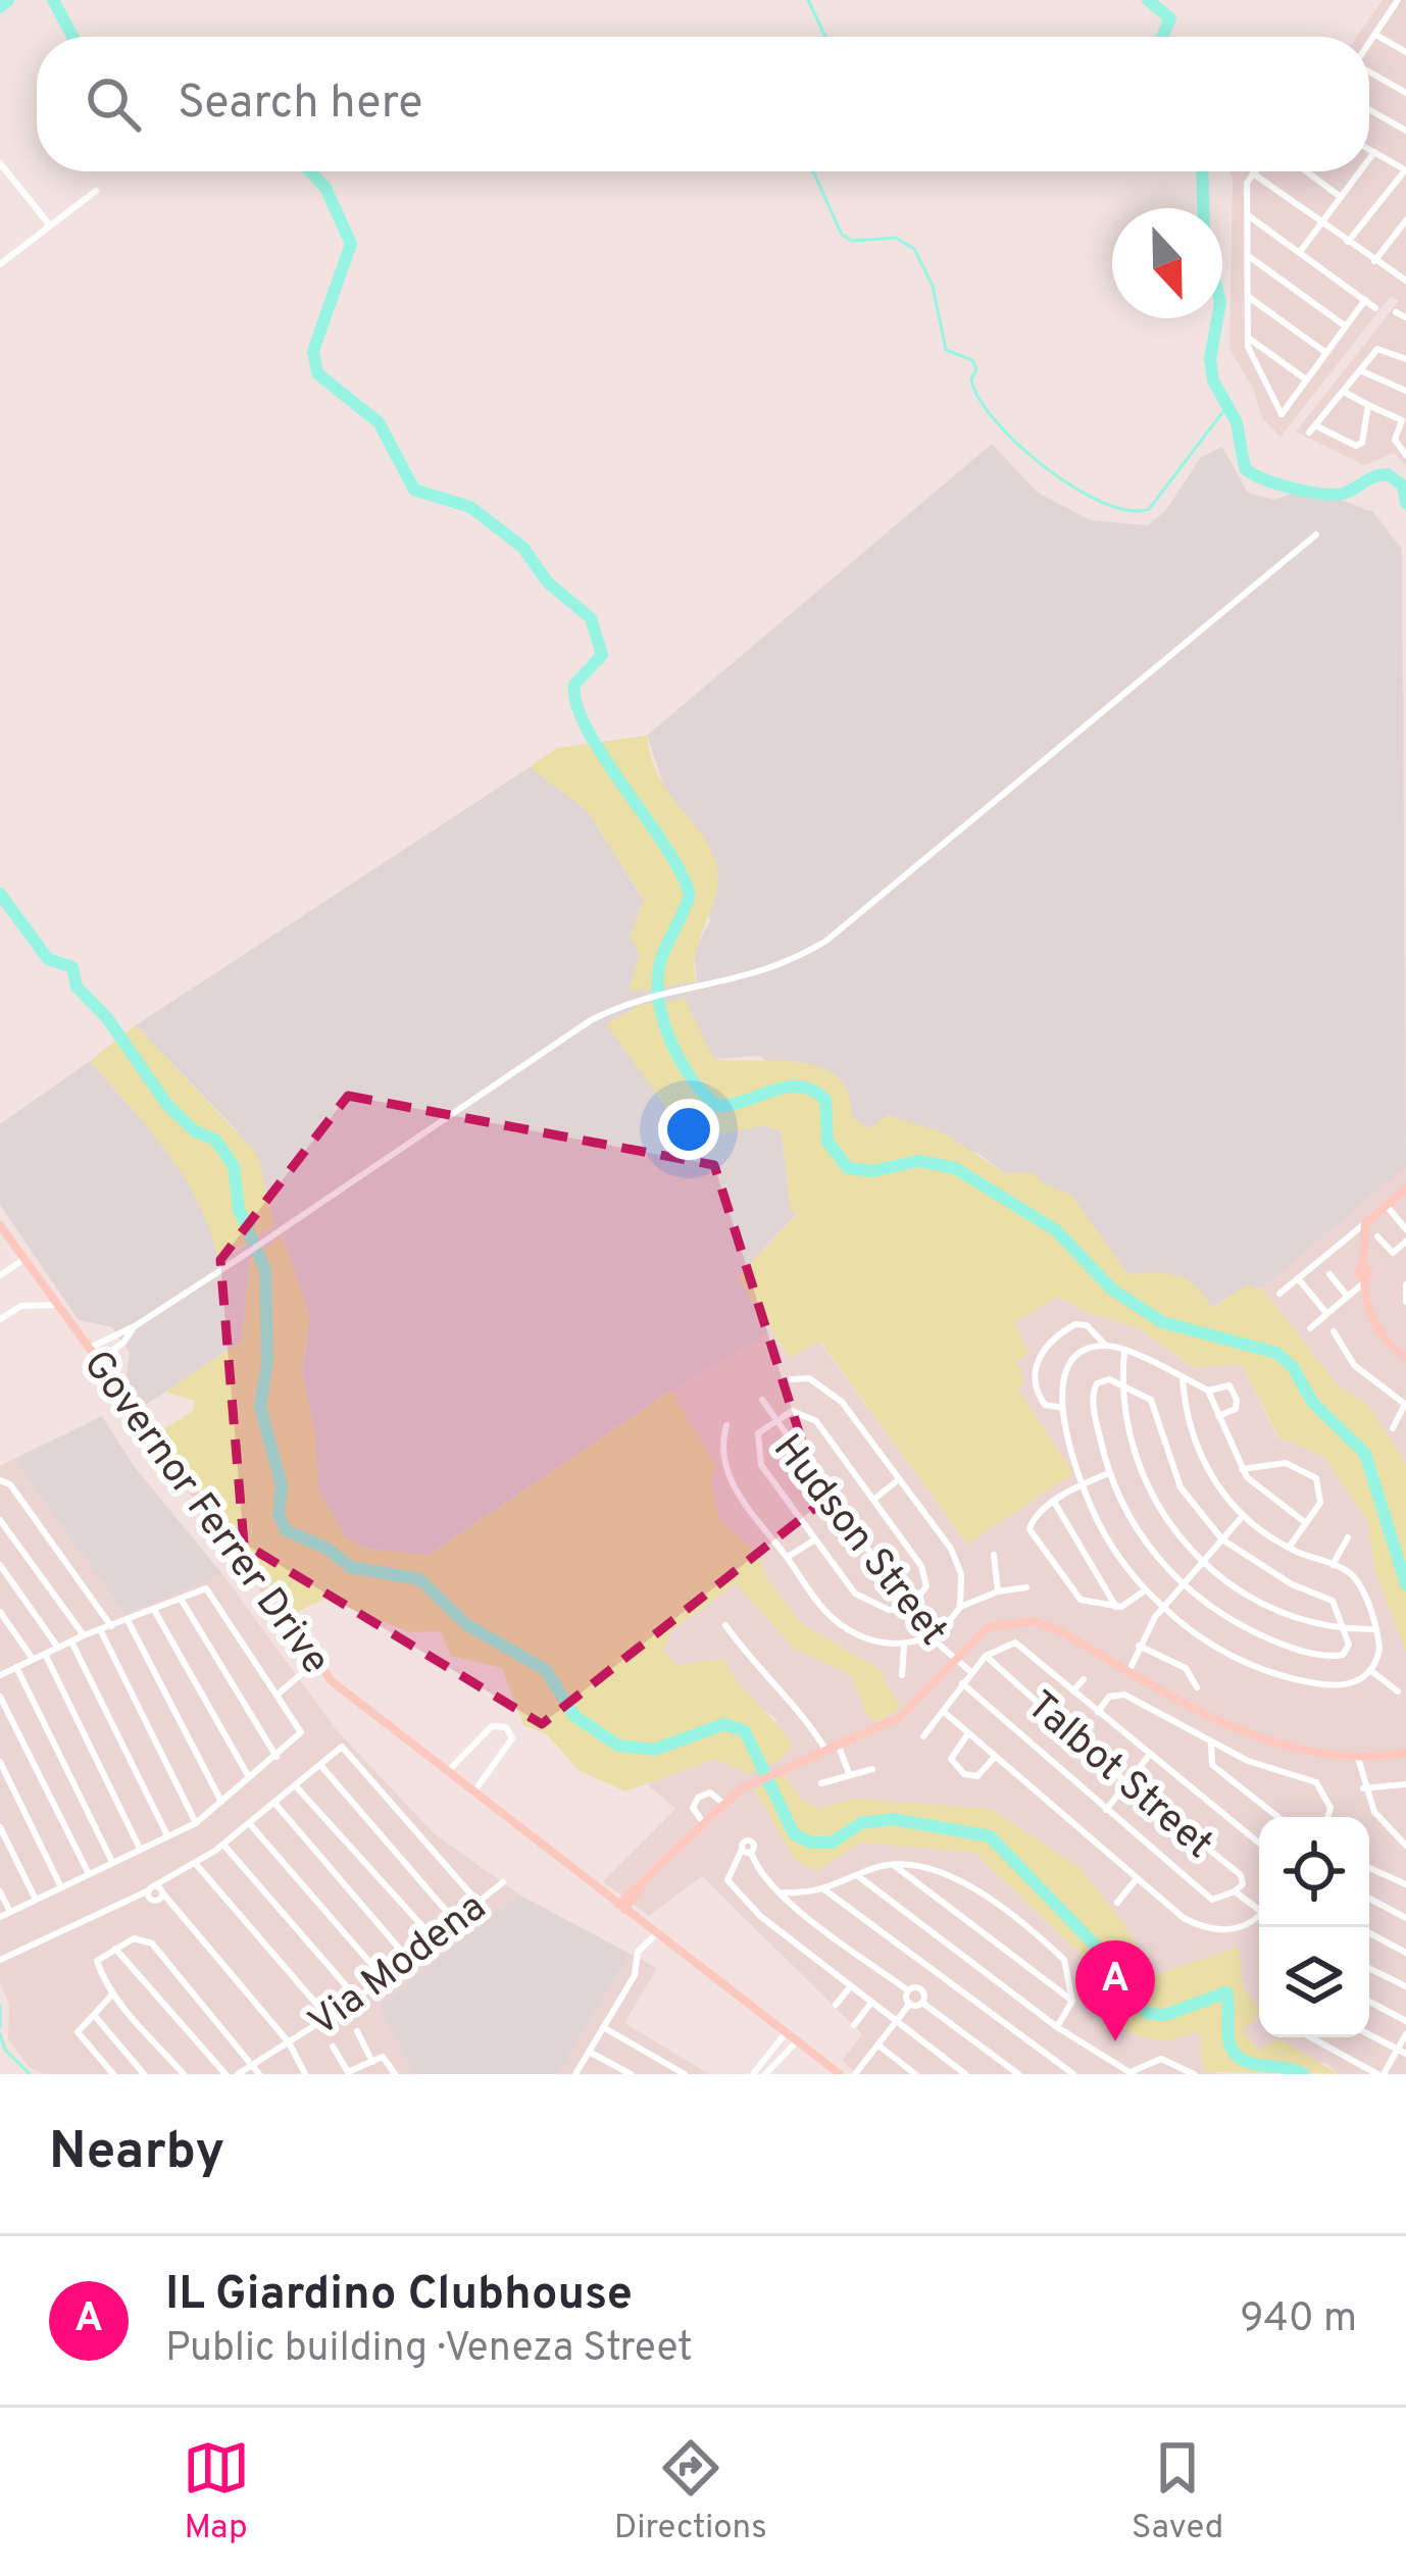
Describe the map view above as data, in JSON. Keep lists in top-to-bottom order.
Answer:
{
  "streets": {
    "main road": ["Governor Ferrer Drive"],
    "street": ["Hudson Street", "Talbot Street", "Via Modena"]
  },
  "north": "bottom",
  "page": {
    "search": "Search here",
    "pins": "A",
    "heading": "Nearby",
    "list": [
      {
        "mark": "A",
        "name": "IL Giardino Clubhouse",
        "note": "Public building · Veneza Street",
        "value": "940 m"
      }
    ],
    "nav": ["Map", "Directions", "Saved"]
  }
}
